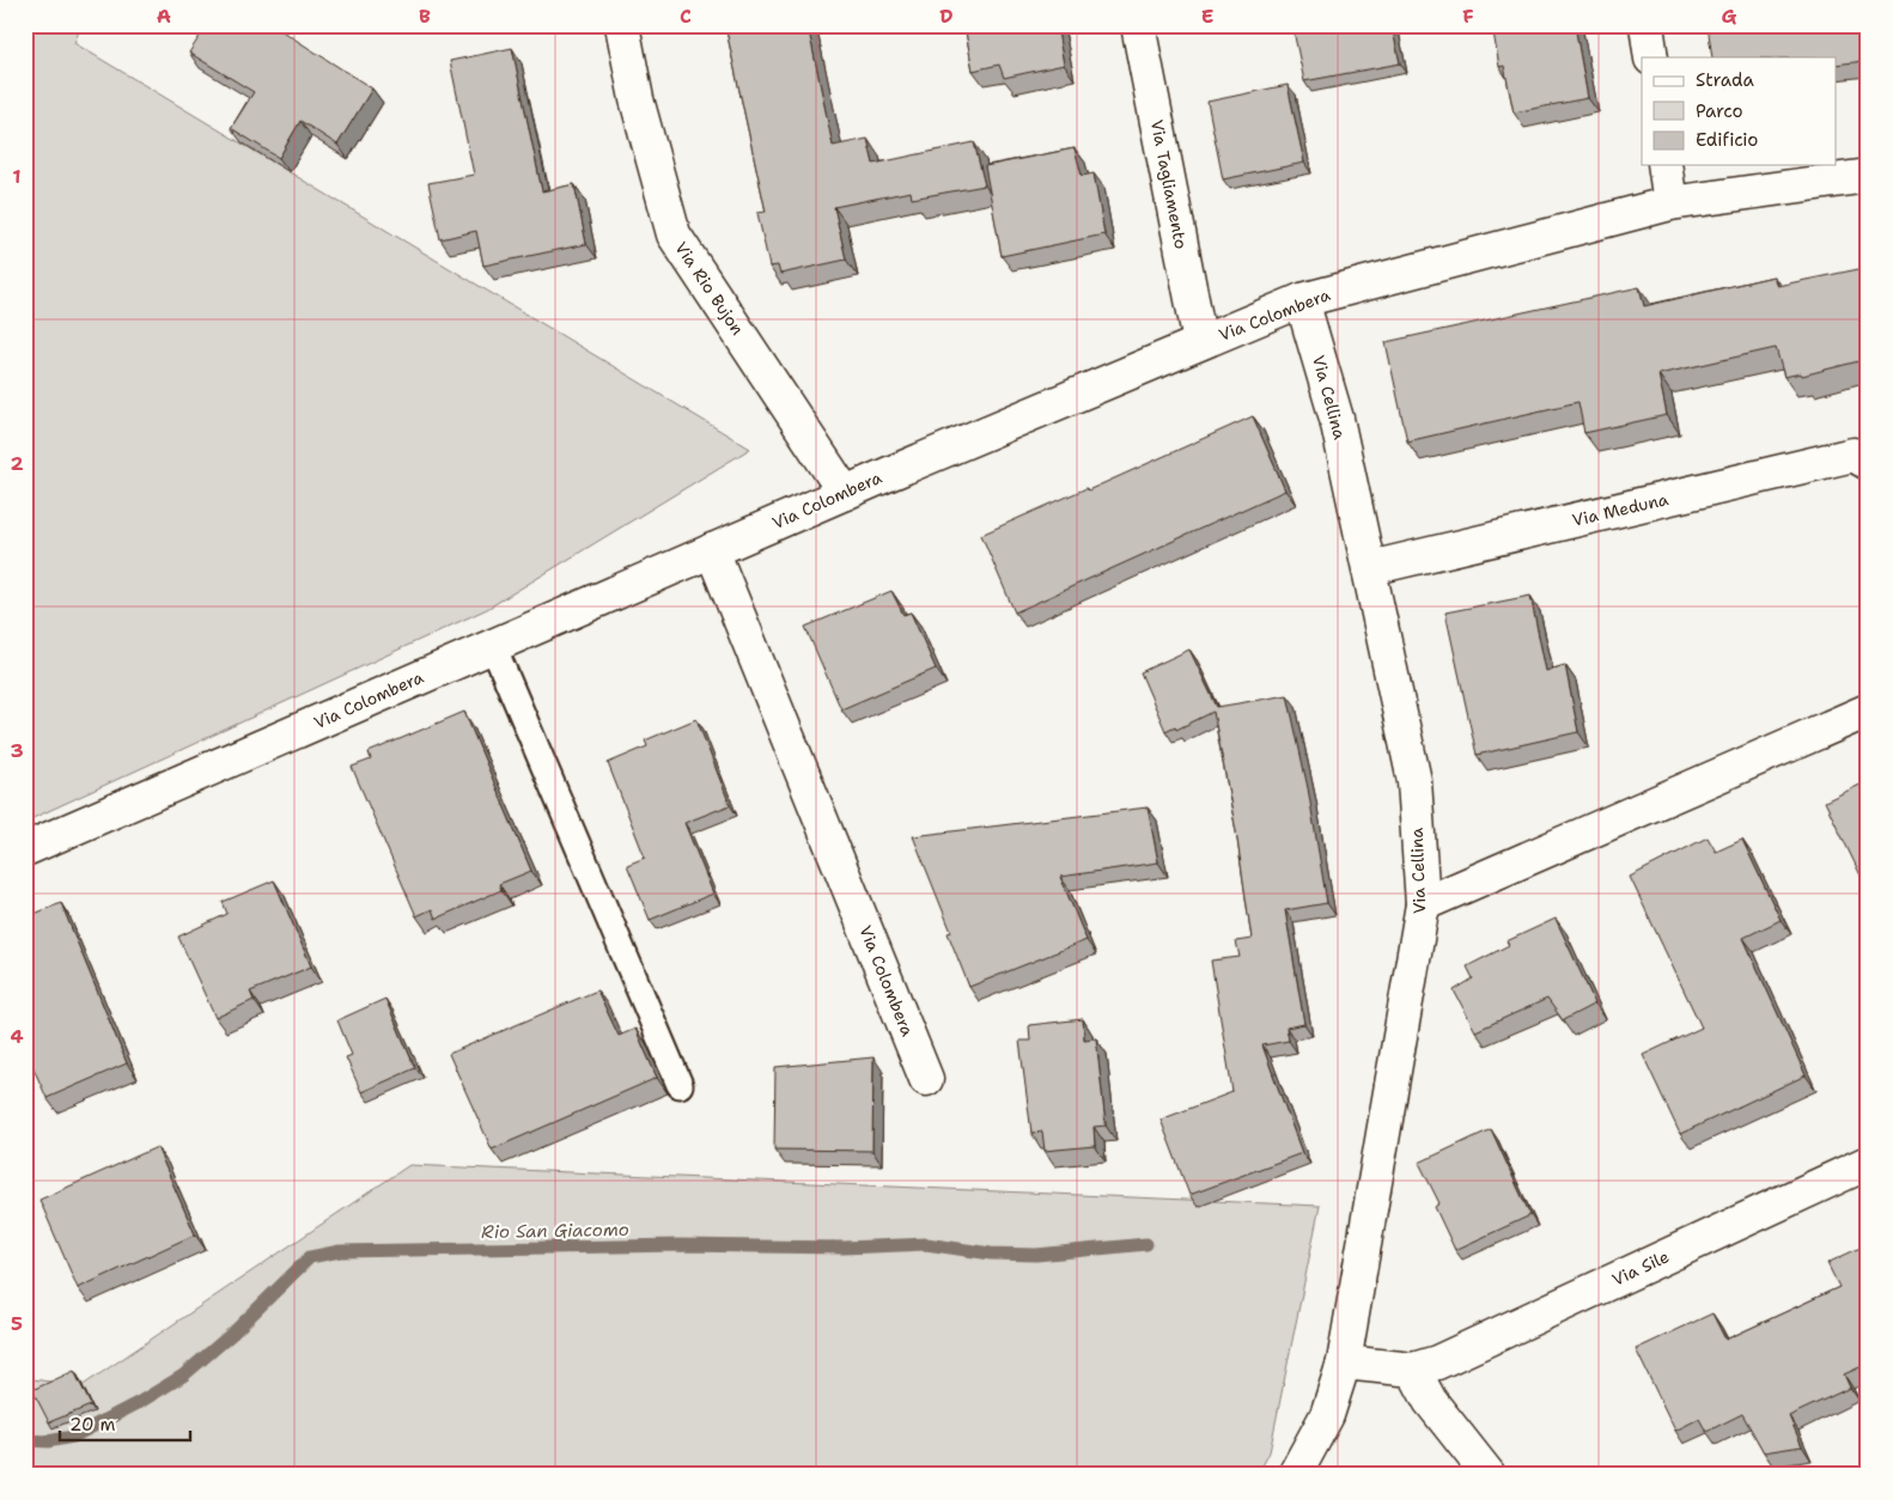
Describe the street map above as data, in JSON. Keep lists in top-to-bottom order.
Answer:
{
  "streets": {
    "street": [
      "Via Tagliamento",
      "Via Rio Bujon",
      "Via Colombera",
      "Via Cellina",
      "Via Meduna",
      "Via Sile"
    ]
  },
  "crossings": [
    ["Via Tagliamento", "Via Colombera"],
    ["Via Rio Bujon", "Via Colombera"],
    ["Via Colombera", "Via Cellina"],
    ["Via Cellina", "Via Meduna"]
  ],
  "water": ["Rio San Giacomo"],
  "legend": ["Strada", "Parco", "Edificio"],
  "scale_bar": "20 m",
  "grid": {
    "columns": [
      "A",
      "B",
      "C",
      "D",
      "E",
      "F",
      "G"
    ],
    "rows": [
      "1",
      "2",
      "3",
      "4",
      "5"
    ]
  }
}
